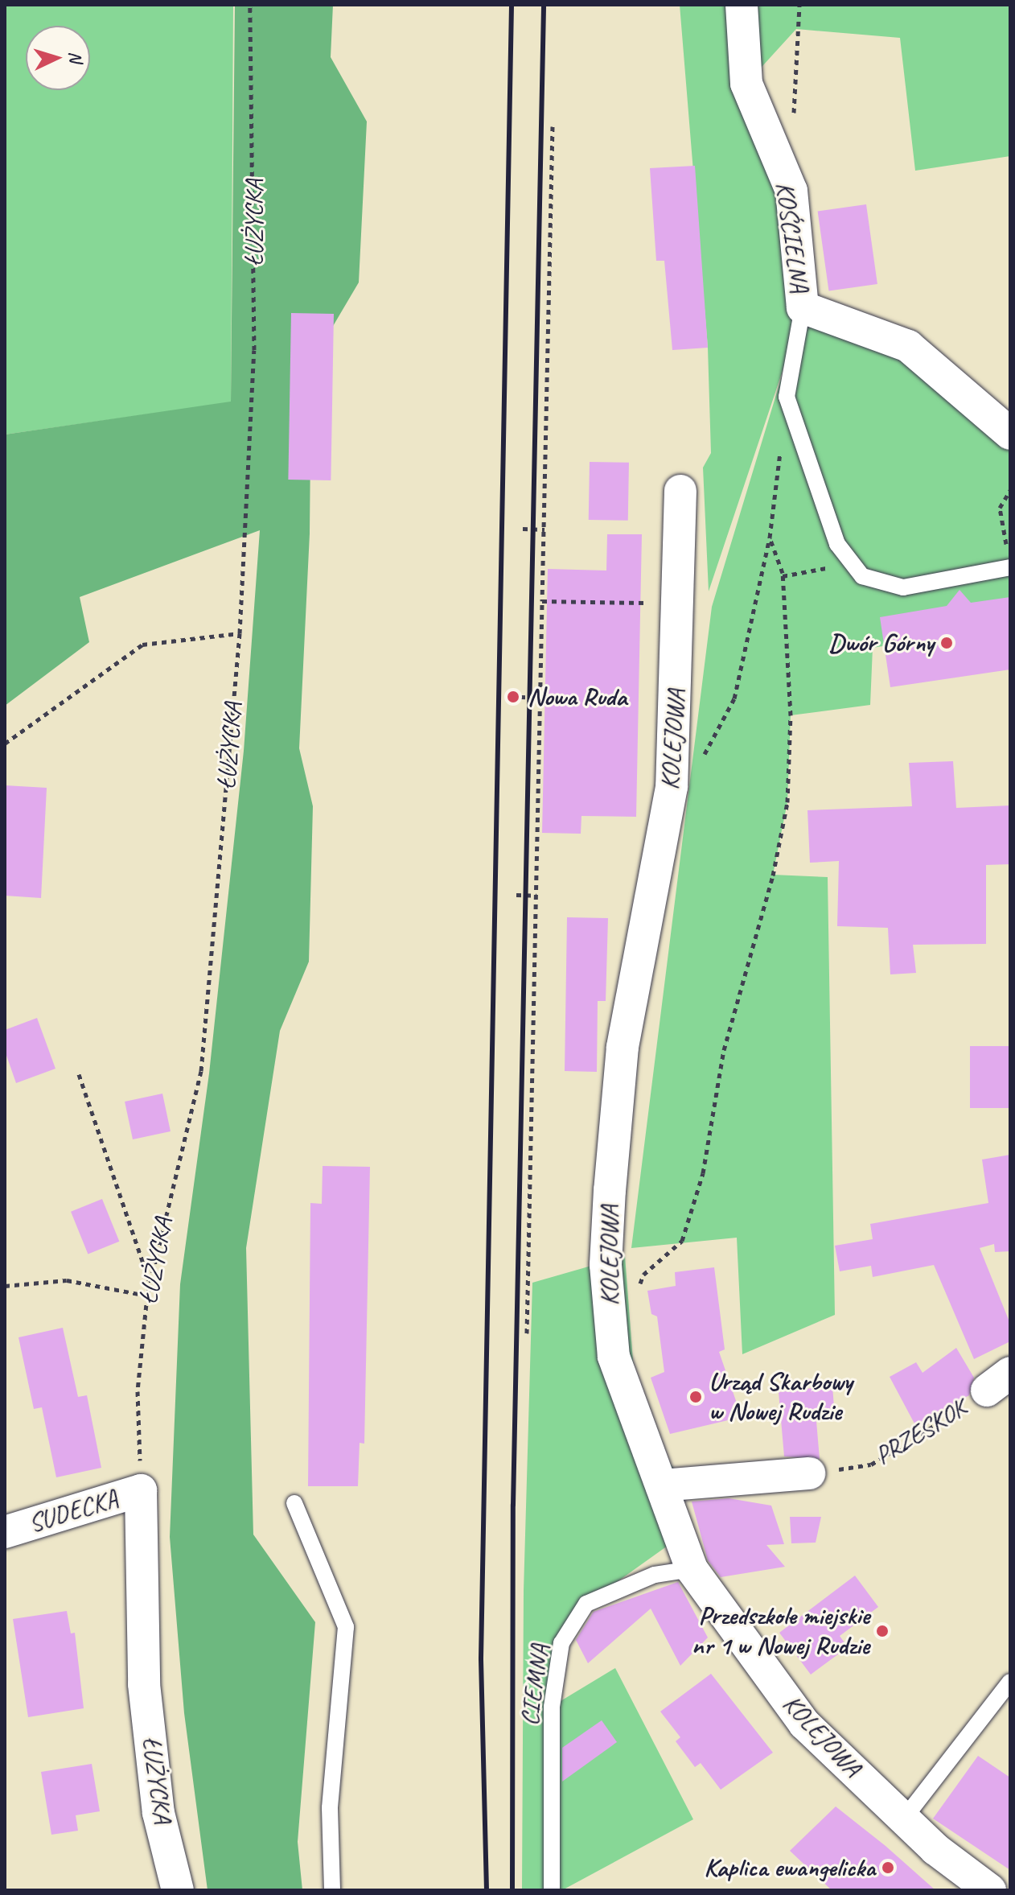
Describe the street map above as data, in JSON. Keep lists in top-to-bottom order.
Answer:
{
  "streets": {
    "street": [
      "ŁUŻYCKA",
      "KOŚCIELNA",
      "KOLEJOWA",
      "SUDECKA"
    ],
    "lane": ["CIEMNA"],
    "path": ["PRZESKOK"]
  },
  "crossings": [
    ["ŁUŻYCKA", "SUDECKA"],
    ["KOLEJOWA", "CIEMNA"]
  ],
  "places": [
    "Dwór Górny",
    "Nowa Ruda",
    "Urząd Skarbowy w Nowej Rudzie",
    "Przedszkole miejskie nr 1 w Nowej Rudzie",
    "Kaplica ewangelicka"
  ],
  "north": "right"
}
